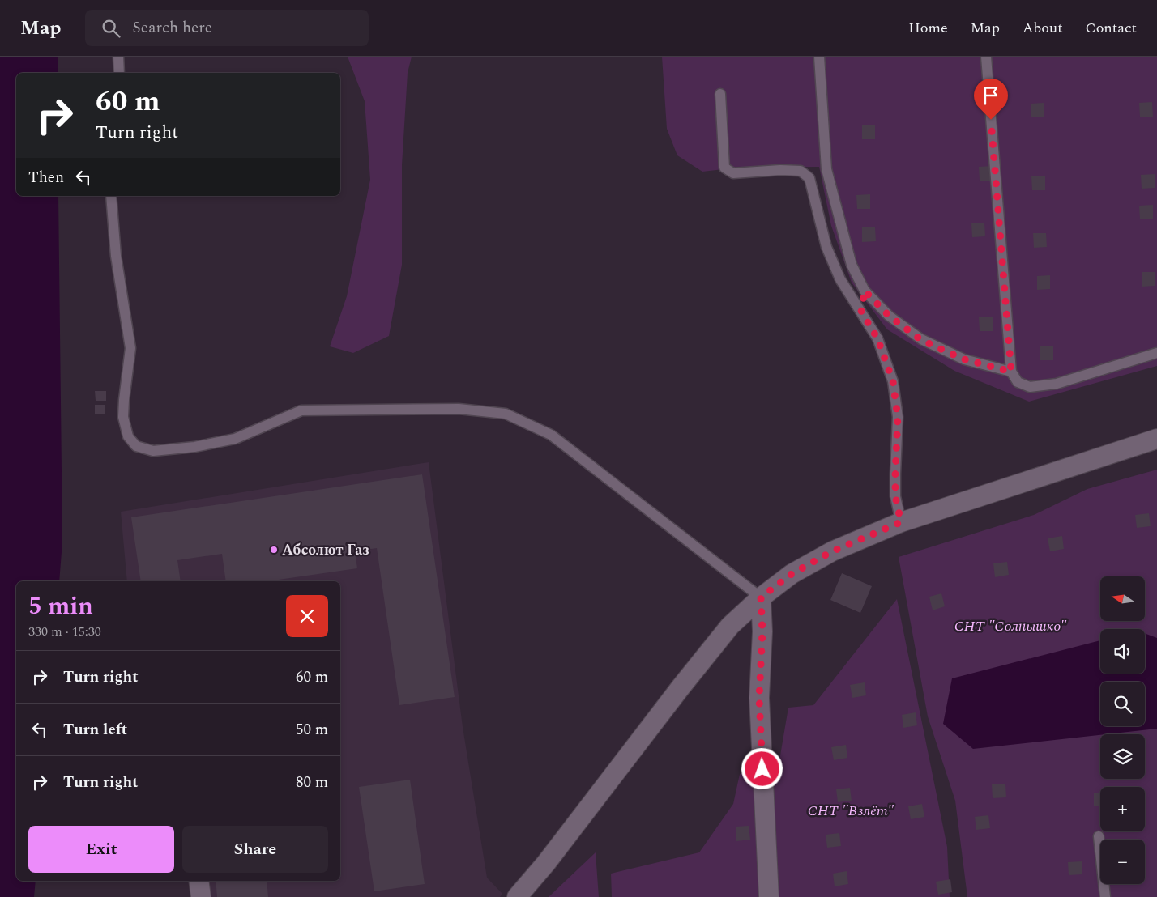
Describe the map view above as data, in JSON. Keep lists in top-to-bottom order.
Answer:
{
  "parks": ["СНТ \"Солнышко\"", "СНТ \"Взлёт\""],
  "places": ["Абсолют Газ"],
  "north": "left",
  "page": {
    "header": "Map",
    "search": "Search here",
    "nav": [
      "Home",
      "Map",
      "About",
      "Contact"
    ],
    "turn": ["60 m", "Turn right"],
    "then": "Then",
    "map_buttons": ["+", "−"],
    "heading": ["5 min", "330 m · 15:30"],
    "list": [
      {
        "name": "Turn right",
        "value": "60 m"
      },
      {
        "name": "Turn left",
        "value": "50 m"
      },
      {
        "name": "Turn right",
        "value": "80 m"
      }
    ],
    "buttons": ["Exit", "Share"]
  }
}
